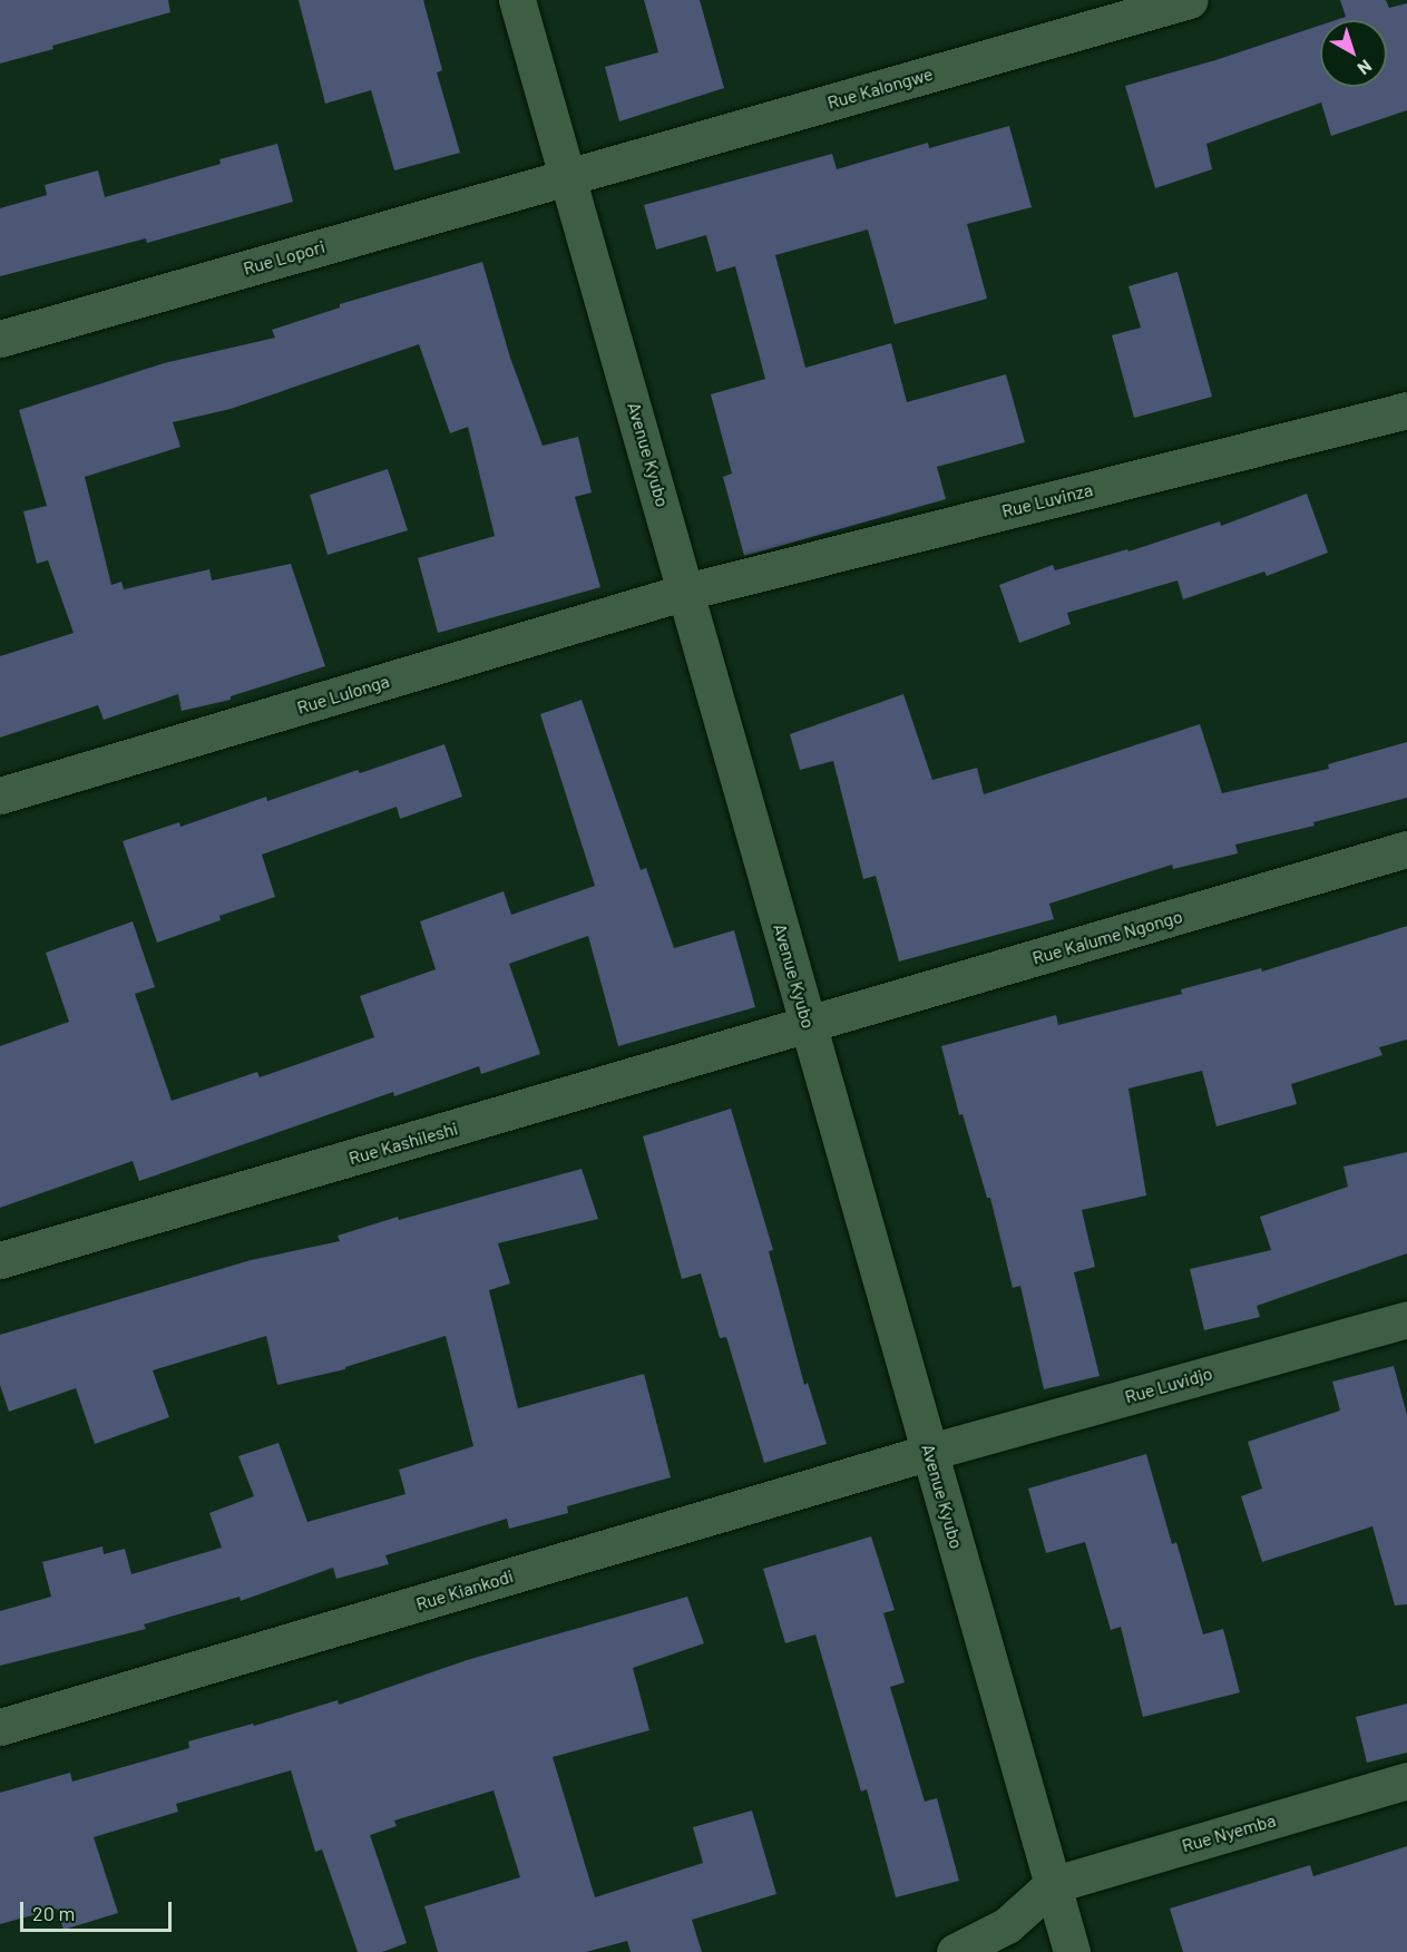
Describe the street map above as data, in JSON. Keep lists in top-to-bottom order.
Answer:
{
  "streets": {
    "street": [
      "Rue Kalongwe",
      "Rue Lopori",
      "Avenue Kyubo",
      "Rue Luvinza",
      "Rue Lulonga",
      "Rue Kalume Ngongo",
      "Rue Kashileshi",
      "Rue Luvidjo",
      "Rue Kiankodi",
      "Rue Nyemba"
    ]
  },
  "crossings": [
    ["Rue Kalongwe", "Rue Lopori"],
    ["Rue Kalongwe", "Avenue Kyubo"],
    ["Rue Lopori", "Avenue Kyubo"],
    ["Avenue Kyubo", "Rue Luvinza"],
    ["Avenue Kyubo", "Rue Lulonga"],
    ["Avenue Kyubo", "Rue Kalume Ngongo"],
    ["Avenue Kyubo", "Rue Kashileshi"],
    ["Avenue Kyubo", "Rue Luvidjo"],
    ["Avenue Kyubo", "Rue Kiankodi"],
    ["Avenue Kyubo", "Rue Nyemba"],
    ["Rue Luvinza", "Rue Lulonga"],
    ["Rue Kalume Ngongo", "Rue Kashileshi"],
    ["Rue Luvidjo", "Rue Kiankodi"]
  ],
  "scale_bar": "20 m",
  "north": "bottom right"
}
